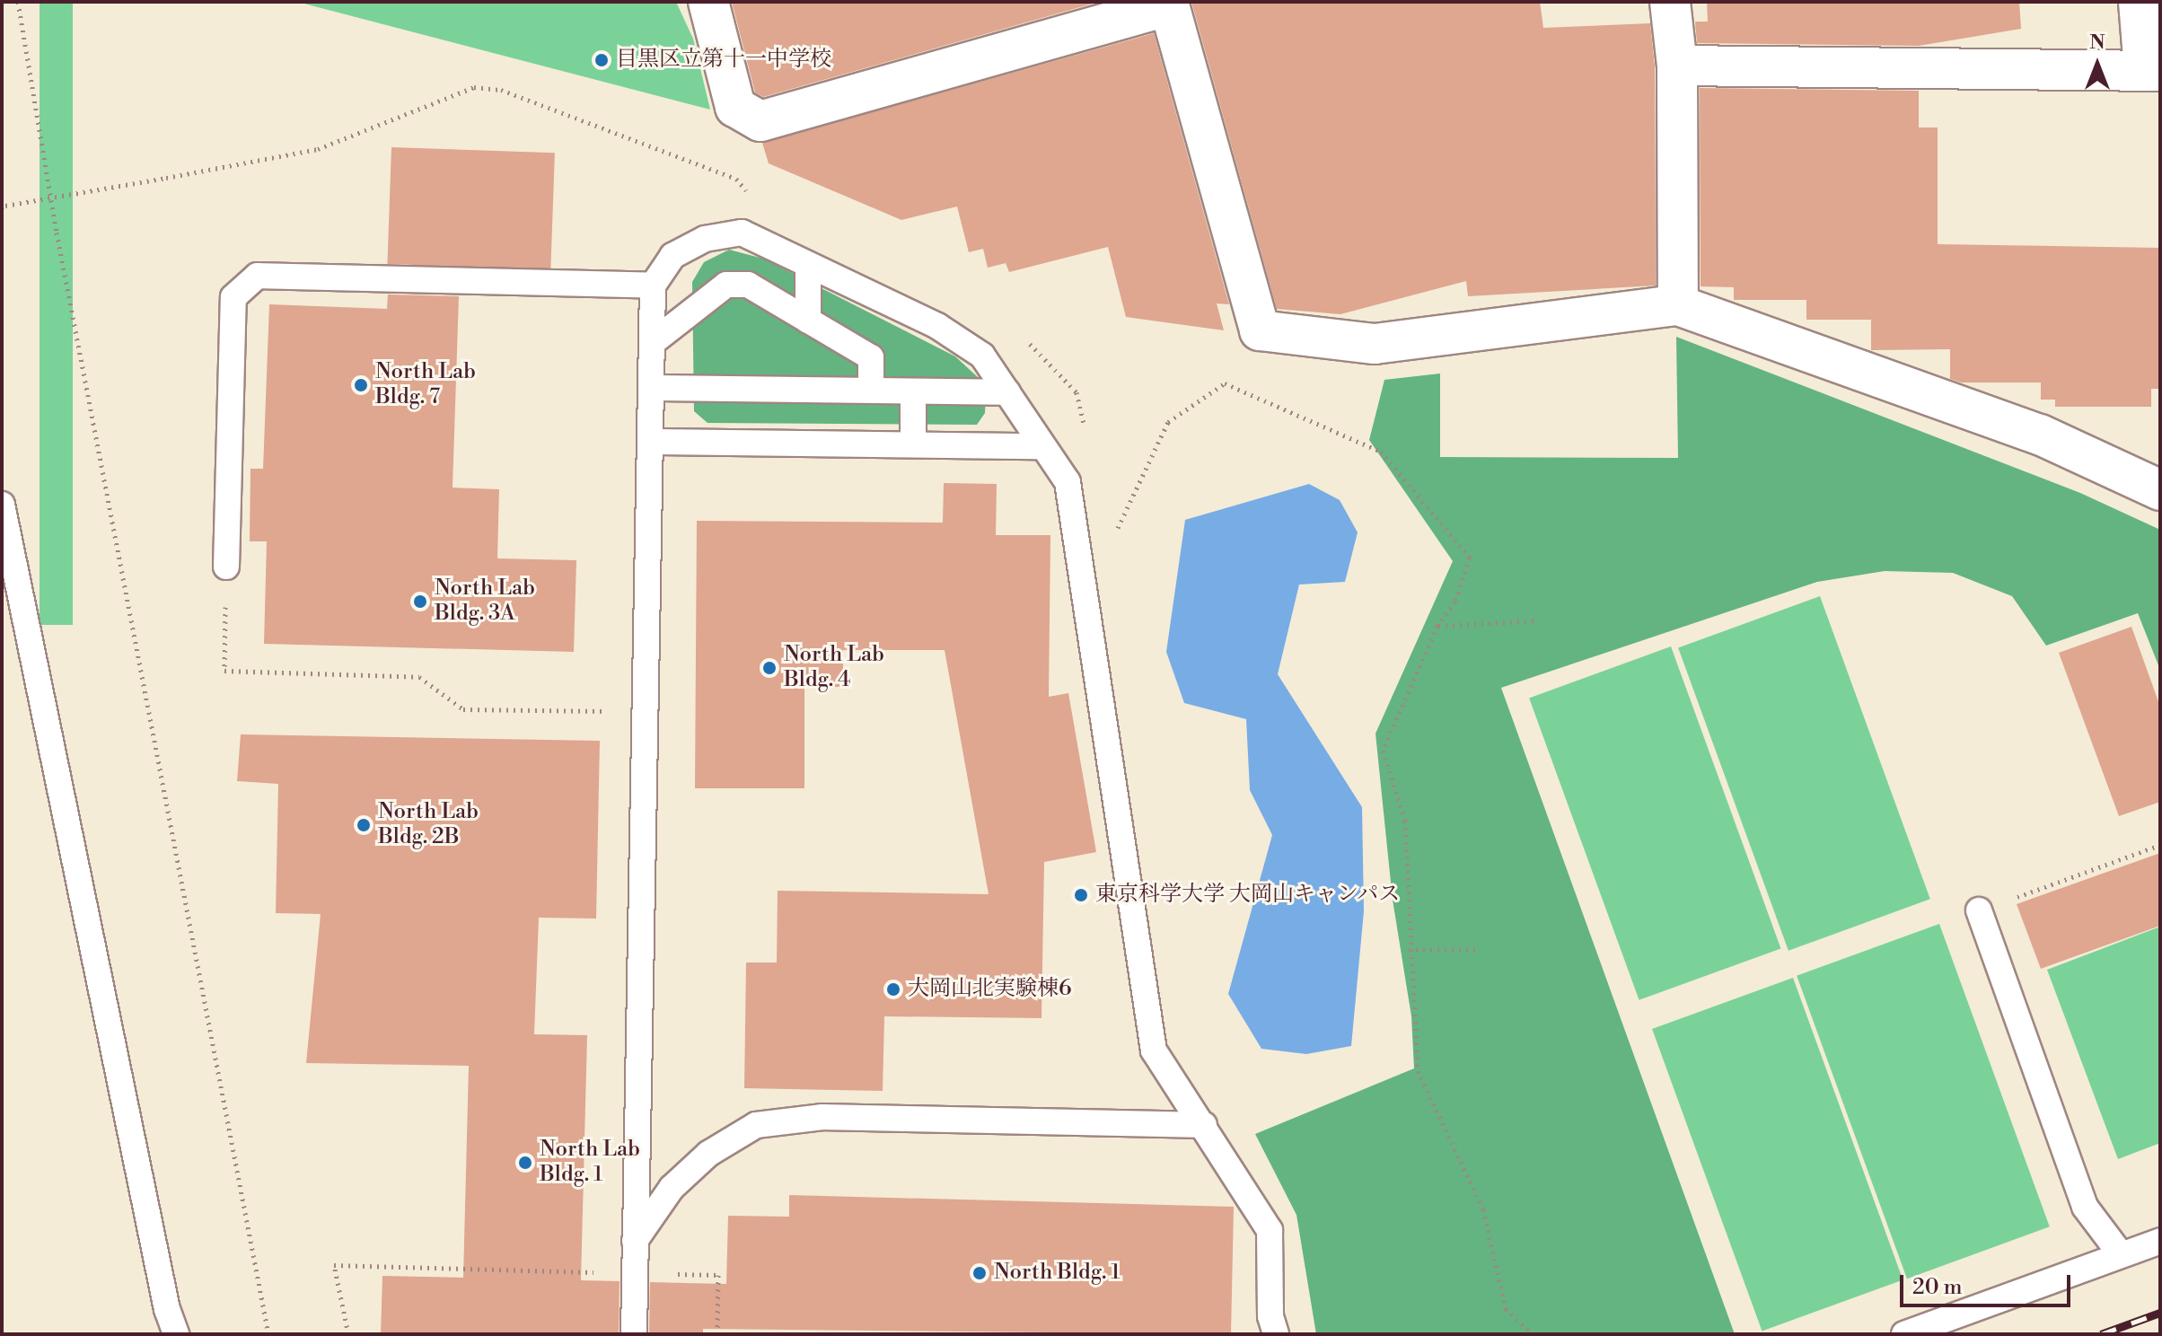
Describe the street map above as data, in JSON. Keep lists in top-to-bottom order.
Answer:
{
  "places": [
    "目黒区立第十一中学校",
    "North Lab Bldg. 7",
    "North Lab Bldg. 3A",
    "North Lab Bldg. 4",
    "North Lab Bldg. 2B",
    "東京科学大学 大岡山キャンパス",
    "大岡山北実験棟6",
    "North Lab Bldg. 1",
    "North Bldg. 1"
  ],
  "scale_bar": "20 m",
  "north": "top"
}
